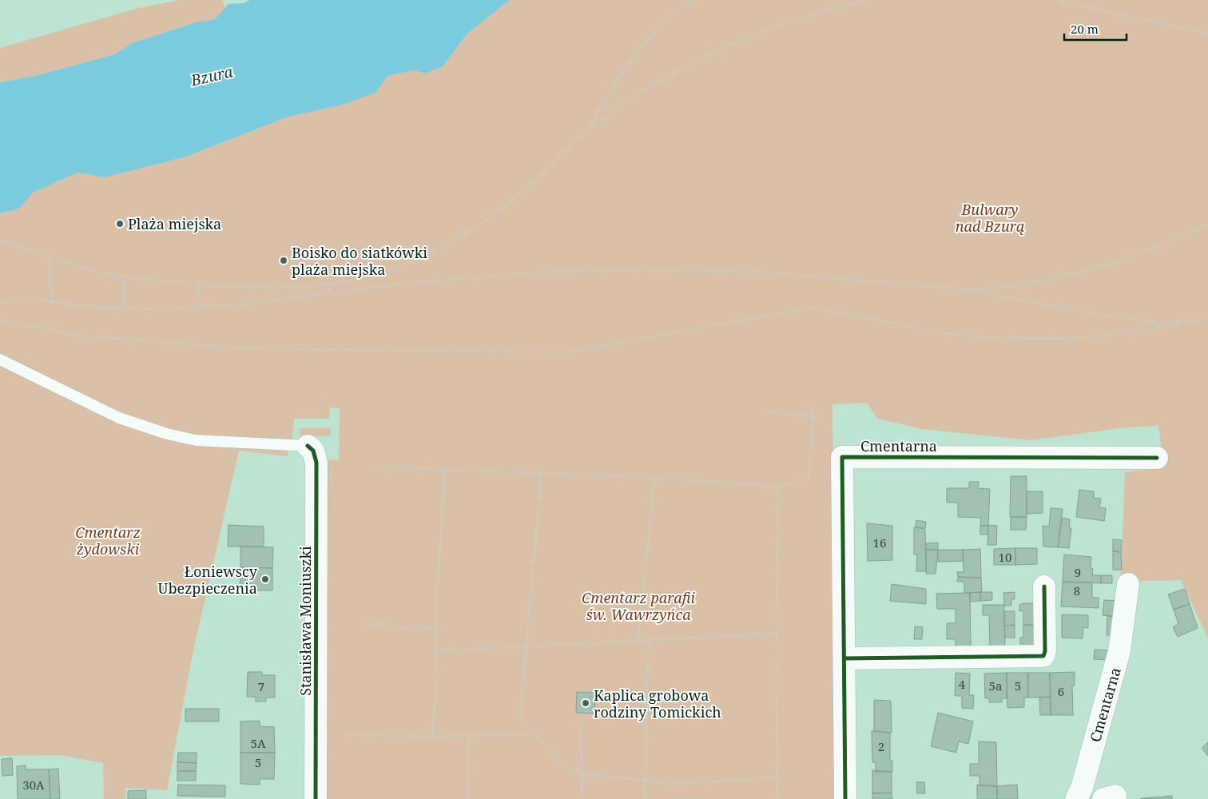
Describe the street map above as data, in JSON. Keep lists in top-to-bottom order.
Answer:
{
  "streets": {
    "street": ["Cmentarna", "Stanisława Moniuszki"]
  },
  "water": ["Bzura"],
  "parks": ["Bulwary nad Bzurą", "Cmentarz żydowski", "Cmentarz parafii św. Wawrzyńca"],
  "places": [
    "Plaża miejska",
    "Boisko do siatkówki plaża miejska",
    "Łoniewscy Ubezpieczenia",
    "Kaplica grobowa rodziny Tomickich"
  ],
  "house_numbers": [
    "16",
    "10",
    "9",
    "8",
    "4",
    "5a",
    "5",
    "7",
    "6",
    "5A",
    "2",
    "5",
    "30A"
  ],
  "scale_bar": "20 m"
}
